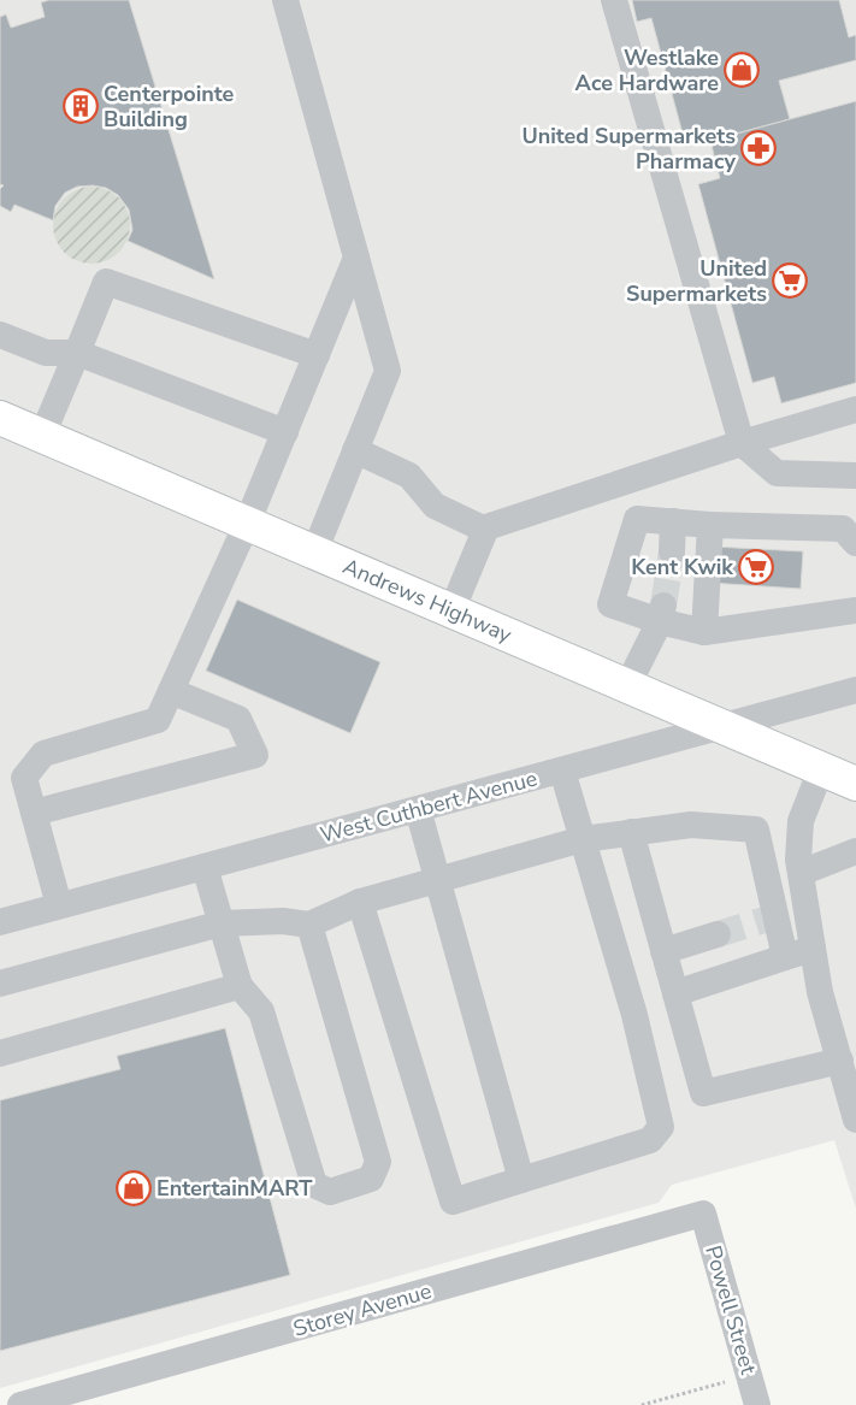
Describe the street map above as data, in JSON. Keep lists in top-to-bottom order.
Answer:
{
  "streets": {
    "main road": ["Andrews Highway"],
    "street": ["West Cuthbert Avenue", "Storey Avenue", "Powell Street"]
  },
  "crossings": [
    ["Andrews Highway", "West Cuthbert Avenue"],
    ["Storey Avenue", "Powell Street"]
  ],
  "places": {
    "shop": ["Westlake Ace Hardware", "EntertainMART"],
    "building": ["Centerpointe Building"],
    "pharmacy": ["United Supermarkets Pharmacy"],
    "supermarket": ["United Supermarkets", "Kent Kwik"]
  }
}
